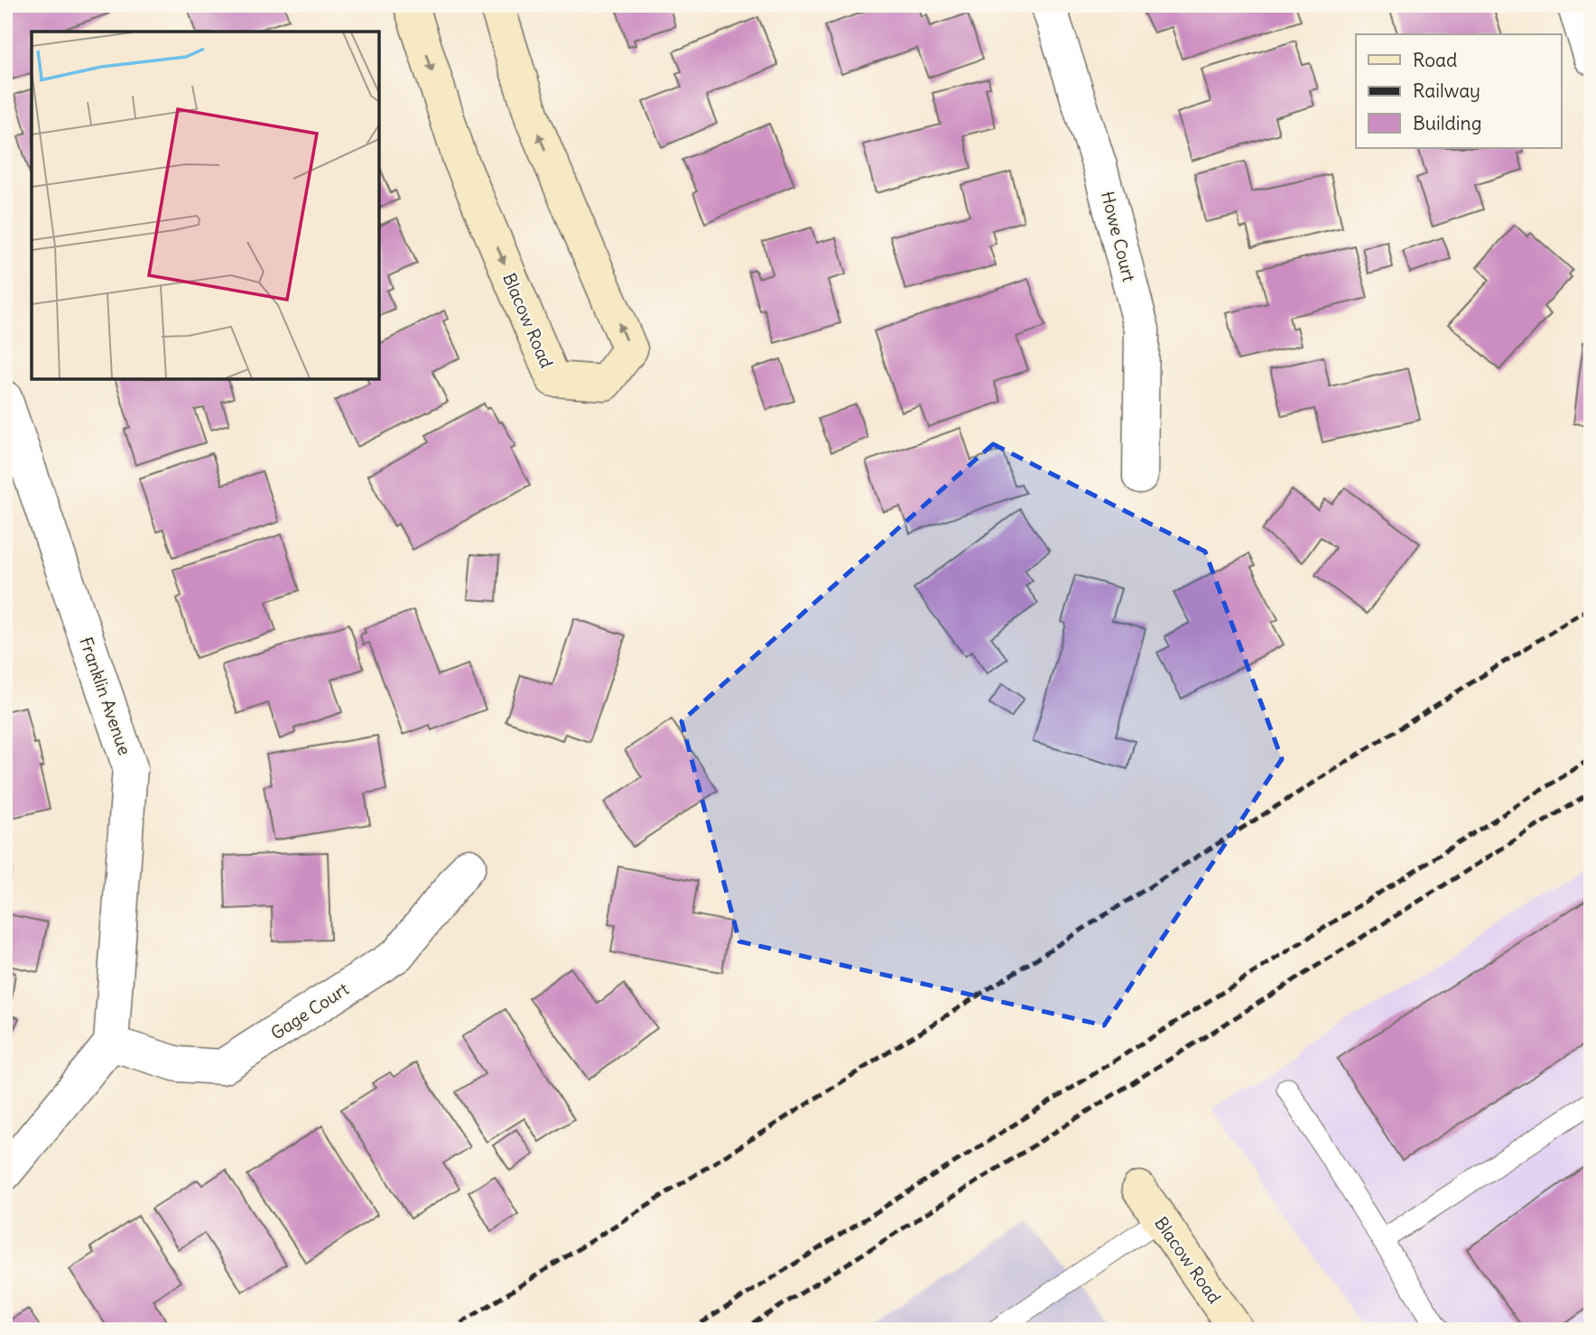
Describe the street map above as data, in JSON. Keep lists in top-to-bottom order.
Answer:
{
  "streets": {
    "street": [
      "Howe Court",
      "Blacow Road",
      "Franklin Avenue",
      "Gage Court"
    ]
  },
  "crossings": [
    ["Franklin Avenue", "Gage Court"]
  ],
  "legend": ["Road", "Railway", "Building"]
}
